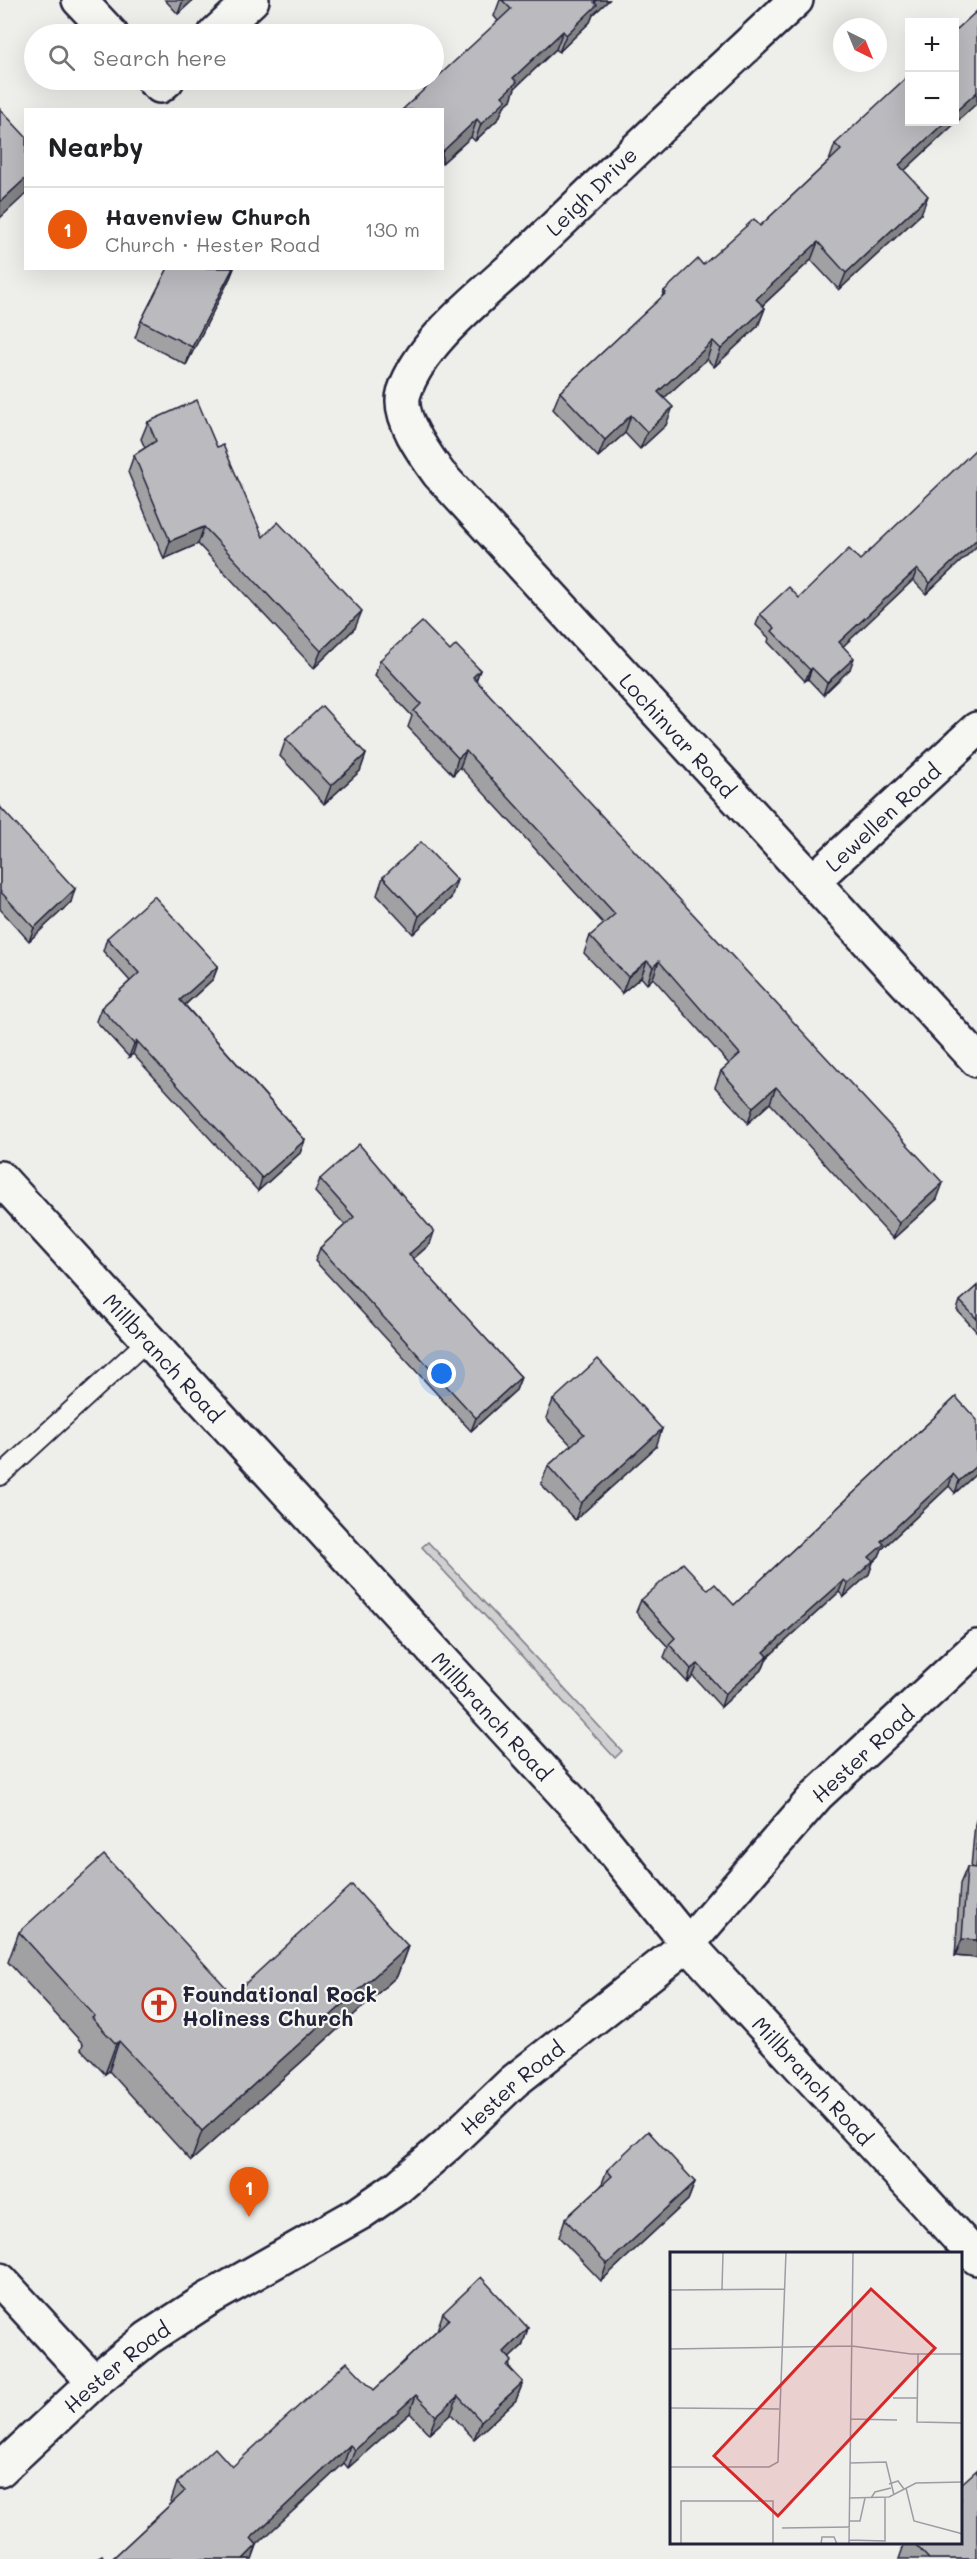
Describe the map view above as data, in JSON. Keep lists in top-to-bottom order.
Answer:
{
  "streets": {
    "street": [
      "Leigh Drive",
      "Lochinvar Road",
      "Lewellen Road",
      "Millbranch Road",
      "Hester Road"
    ]
  },
  "crossings": [
    ["Leigh Drive", "Lochinvar Road"],
    ["Lochinvar Road", "Lewellen Road"],
    ["Millbranch Road", "Hester Road"]
  ],
  "places": {
    "church": ["Foundational Rock Holiness Church"]
  },
  "north": "bottom right",
  "page": {
    "map_buttons": ["+", "−"],
    "search": "Search here",
    "heading": "Nearby",
    "list": [
      {
        "mark": "1",
        "name": "Havenview Church",
        "note": "Church · Hester Road",
        "value": "130 m"
      }
    ],
    "pins": "1"
  }
}
